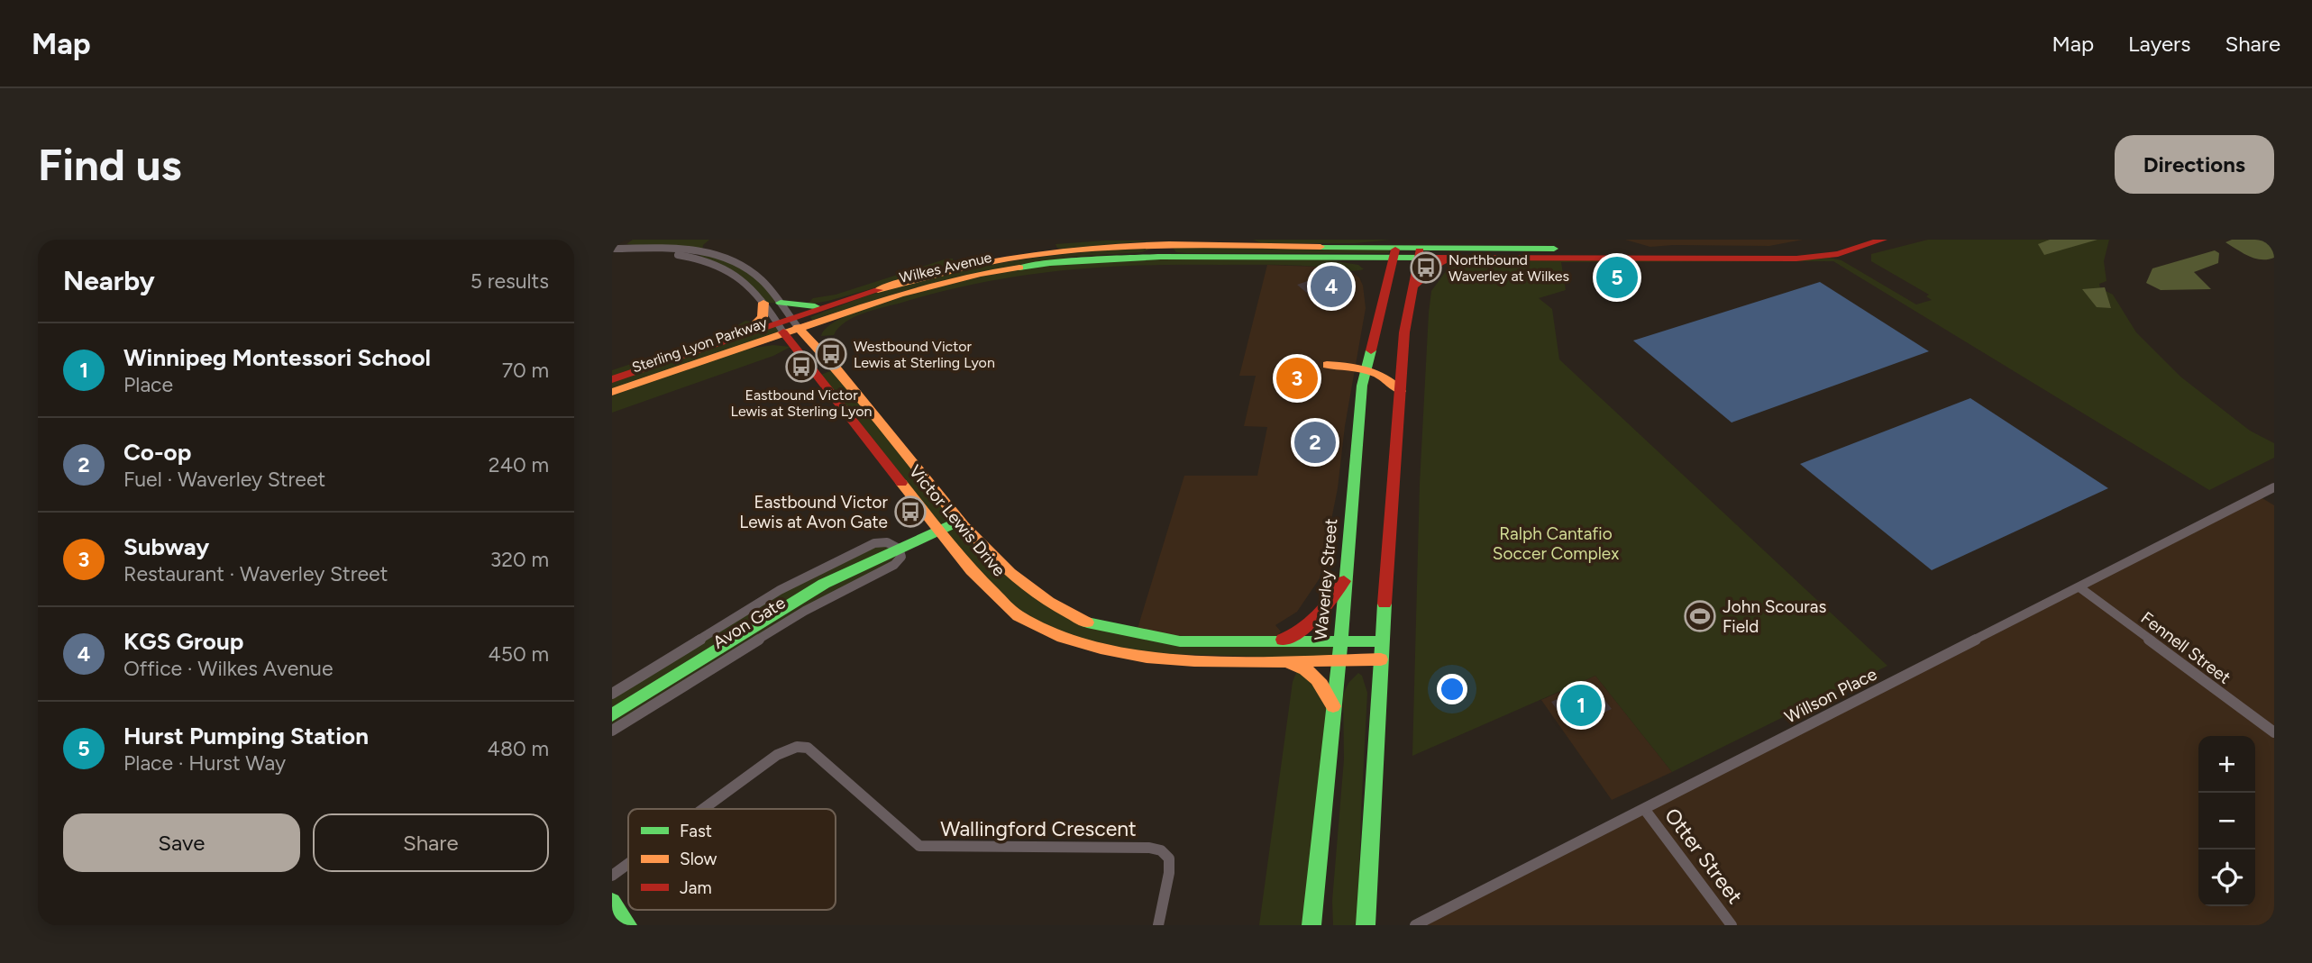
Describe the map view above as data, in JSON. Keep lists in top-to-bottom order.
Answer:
{
  "streets": {
    "main road": [
      "Wilkes Avenue",
      "Sterling Lyon Parkway",
      "Victor Lewis Drive",
      "Waverley Street",
      "Avon Gate"
    ],
    "street": [
      "Fennell Street",
      "Willson Place",
      "Wallingford Crescent",
      "Otter Street"
    ]
  },
  "crossings": [
    ["Wilkes Avenue", "Sterling Lyon Parkway"],
    ["Wilkes Avenue", "Victor Lewis Drive"],
    ["Wilkes Avenue", "Waverley Street"],
    ["Sterling Lyon Parkway", "Victor Lewis Drive"],
    ["Victor Lewis Drive", "Waverley Street"],
    ["Victor Lewis Drive", "Avon Gate"],
    ["Fennell Street", "Willson Place"],
    ["Willson Place", "Otter Street"]
  ],
  "parks": ["Ralph Cantafio Soccer Complex"],
  "places": {
    "bus stop": [
      "Northbound Waverley at Wilkes",
      "Westbound Victor Lewis at Sterling Lyon",
      "Eastbound Victor Lewis at Sterling Lyon",
      "Eastbound Victor Lewis at Avon Gate"
    ],
    "sports": ["John Scouras Field"]
  },
  "legend": ["Fast", "Slow", "Jam"],
  "page": {
    "header": "Map",
    "nav": ["Map", "Layers", "Share"],
    "buttons": [
      "Directions",
      ["Save", "Share"]
    ],
    "title": "Find us",
    "heading": ["Nearby", "5 results"],
    "pins": [
      "5",
      "4",
      "3",
      "2",
      "1"
    ],
    "list": [
      {
        "mark": "1",
        "name": "Winnipeg Montessori School",
        "note": "Place",
        "value": "70 m"
      },
      {
        "mark": "2",
        "name": "Co-op",
        "note": "Fuel · Waverley Street",
        "value": "240 m"
      },
      {
        "mark": "3",
        "name": "Subway",
        "note": "Restaurant · Waverley Street",
        "value": "320 m"
      },
      {
        "mark": "4",
        "name": "KGS Group",
        "note": "Office · Wilkes Avenue",
        "value": "450 m"
      },
      {
        "mark": "5",
        "name": "Hurst Pumping Station",
        "note": "Place · Hurst Way",
        "value": "480 m"
      }
    ],
    "map_buttons": ["+", "−"]
  }
}
